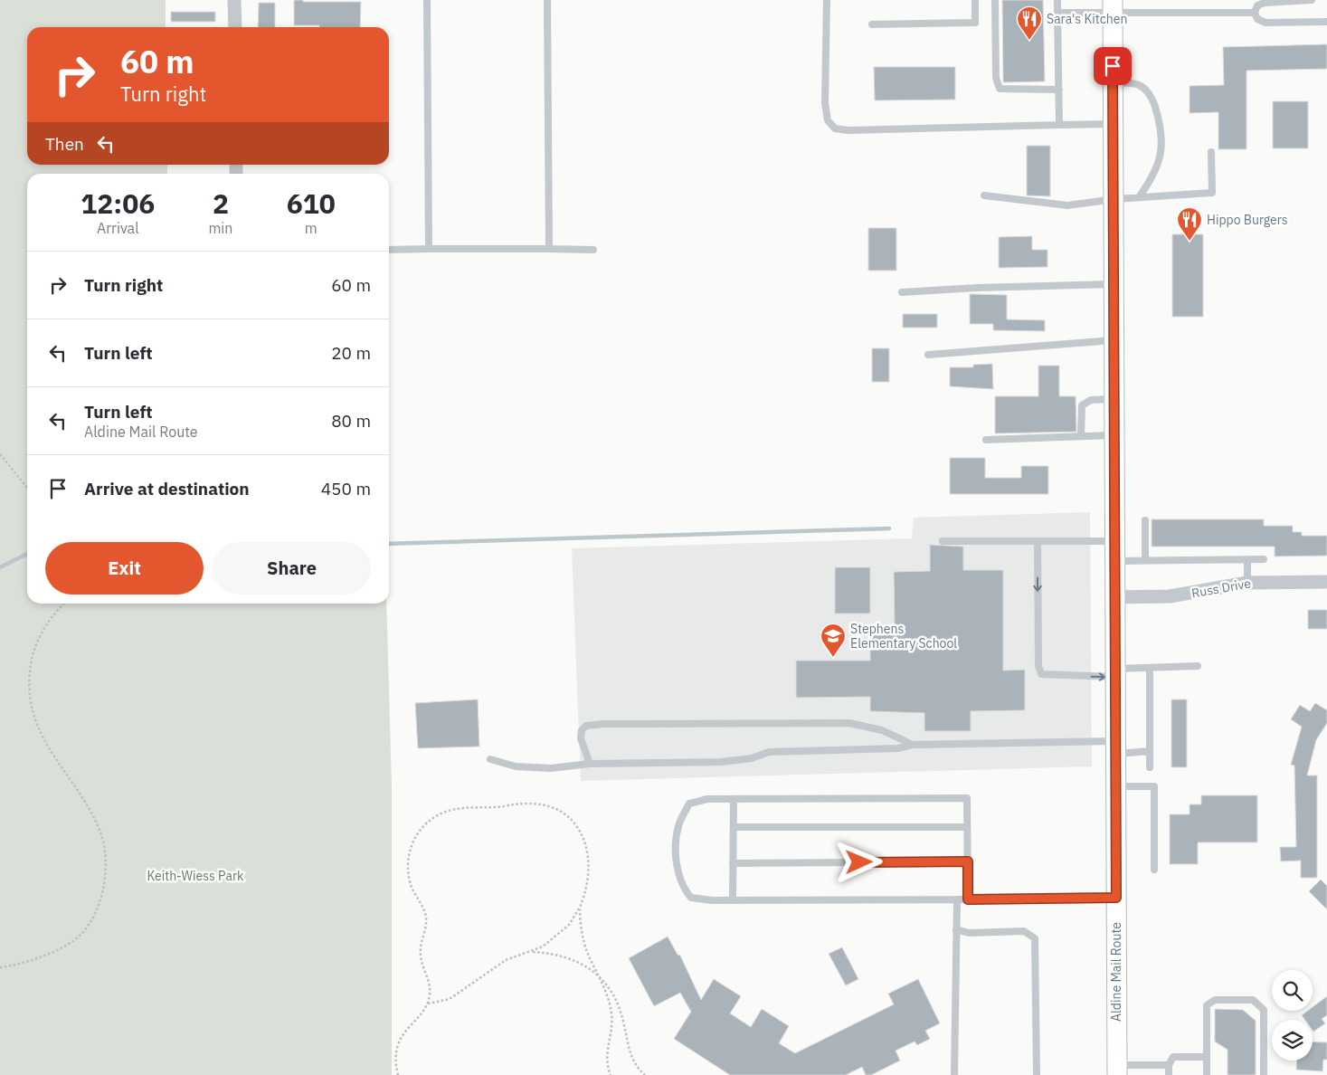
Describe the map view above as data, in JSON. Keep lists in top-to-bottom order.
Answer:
{
  "streets": {
    "main road": ["Aldine Mail Route"],
    "street": ["Russ Drive"]
  },
  "crossings": [
    ["Russ Drive", "Aldine Mail Route"]
  ],
  "parks": ["Keith-Wiess Park"],
  "places": {
    "restaurant": ["Sara's Kitchen", "Hippo Burgers"],
    "school or university": ["Stephens Elementary School"]
  },
  "page": {
    "turn": ["60 m", "Turn right"],
    "then": "Then",
    "eta": [
      "12:06",
      "Arrival",
      "2",
      "min",
      "610",
      "m"
    ],
    "list": [
      {
        "name": "Turn right",
        "value": "60 m"
      },
      {
        "name": "Turn left",
        "value": "20 m"
      },
      {
        "name": "Turn left",
        "note": "Aldine Mail Route",
        "value": "80 m"
      },
      {
        "name": "Arrive at destination",
        "value": "450 m"
      }
    ],
    "buttons": ["Exit", "Share"]
  }
}
